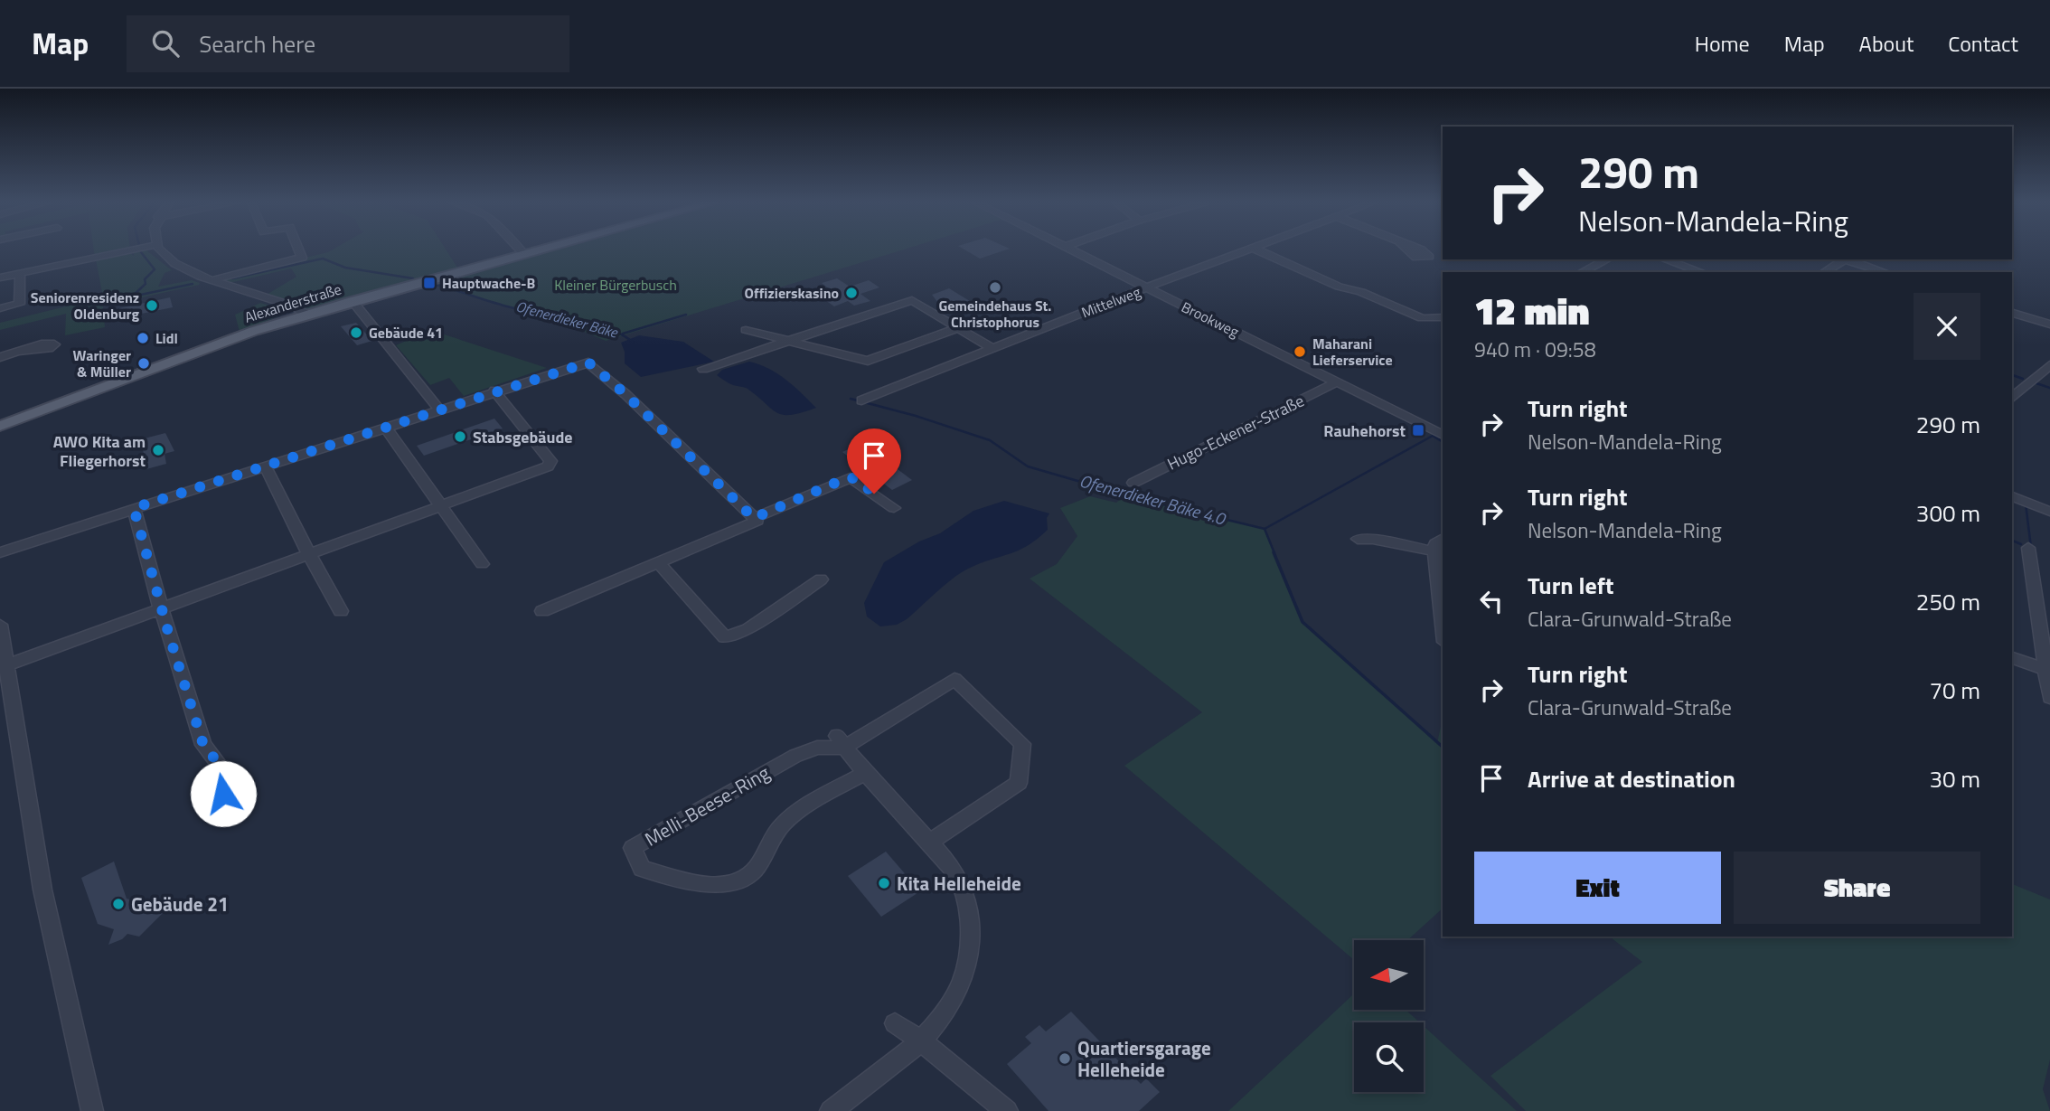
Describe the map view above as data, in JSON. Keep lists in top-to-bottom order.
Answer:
{
  "streets": {
    "main road": ["Alexanderstraße"],
    "street": [
      "Mittelweg",
      "Brookweg",
      "Hugo-Eckener-Straße",
      "Melli-Beese-Ring"
    ]
  },
  "crossings": [
    ["Mittelweg", "Brookweg"],
    ["Brookweg", "Hugo-Eckener-Straße"]
  ],
  "water": ["Ofenerdieker Bäke", "Ofenerdieker Bäke 4.0"],
  "parks": ["Kleiner Bürgerbusch"],
  "places": {
    "transit": ["Hauptwache-B", "Rauhehorst"],
    "other": [
      "Gemeindehaus St. Christophorus",
      "Offizierskasino",
      "Seniorenresidenz Oldenburg",
      "Gebäude 41",
      "Lidl",
      "Maharani Lieferservice",
      "Waringer & Müller",
      "Stabsgebäude",
      "AWO Kita am Fliegerhorst",
      "Kita Helleheide",
      "Gebäude 21",
      "Quartiersgarage Helleheide"
    ]
  },
  "north": "left",
  "page": {
    "header": "Map",
    "search": "Search here",
    "nav": [
      "Home",
      "Map",
      "About",
      "Contact"
    ],
    "turn": ["290 m", "Nelson-Mandela-Ring"],
    "heading": ["12 min", "940 m · 09:58"],
    "list": [
      {
        "name": "Turn right",
        "note": "Nelson-Mandela-Ring",
        "value": "290 m"
      },
      {
        "name": "Turn right",
        "note": "Nelson-Mandela-Ring",
        "value": "300 m"
      },
      {
        "name": "Turn left",
        "note": "Clara-Grunwald-Straße",
        "value": "250 m"
      },
      {
        "name": "Turn right",
        "note": "Clara-Grunwald-Straße",
        "value": "70 m"
      },
      {
        "name": "Arrive at destination",
        "value": "30 m"
      }
    ],
    "buttons": ["Exit", "Share"]
  }
}
